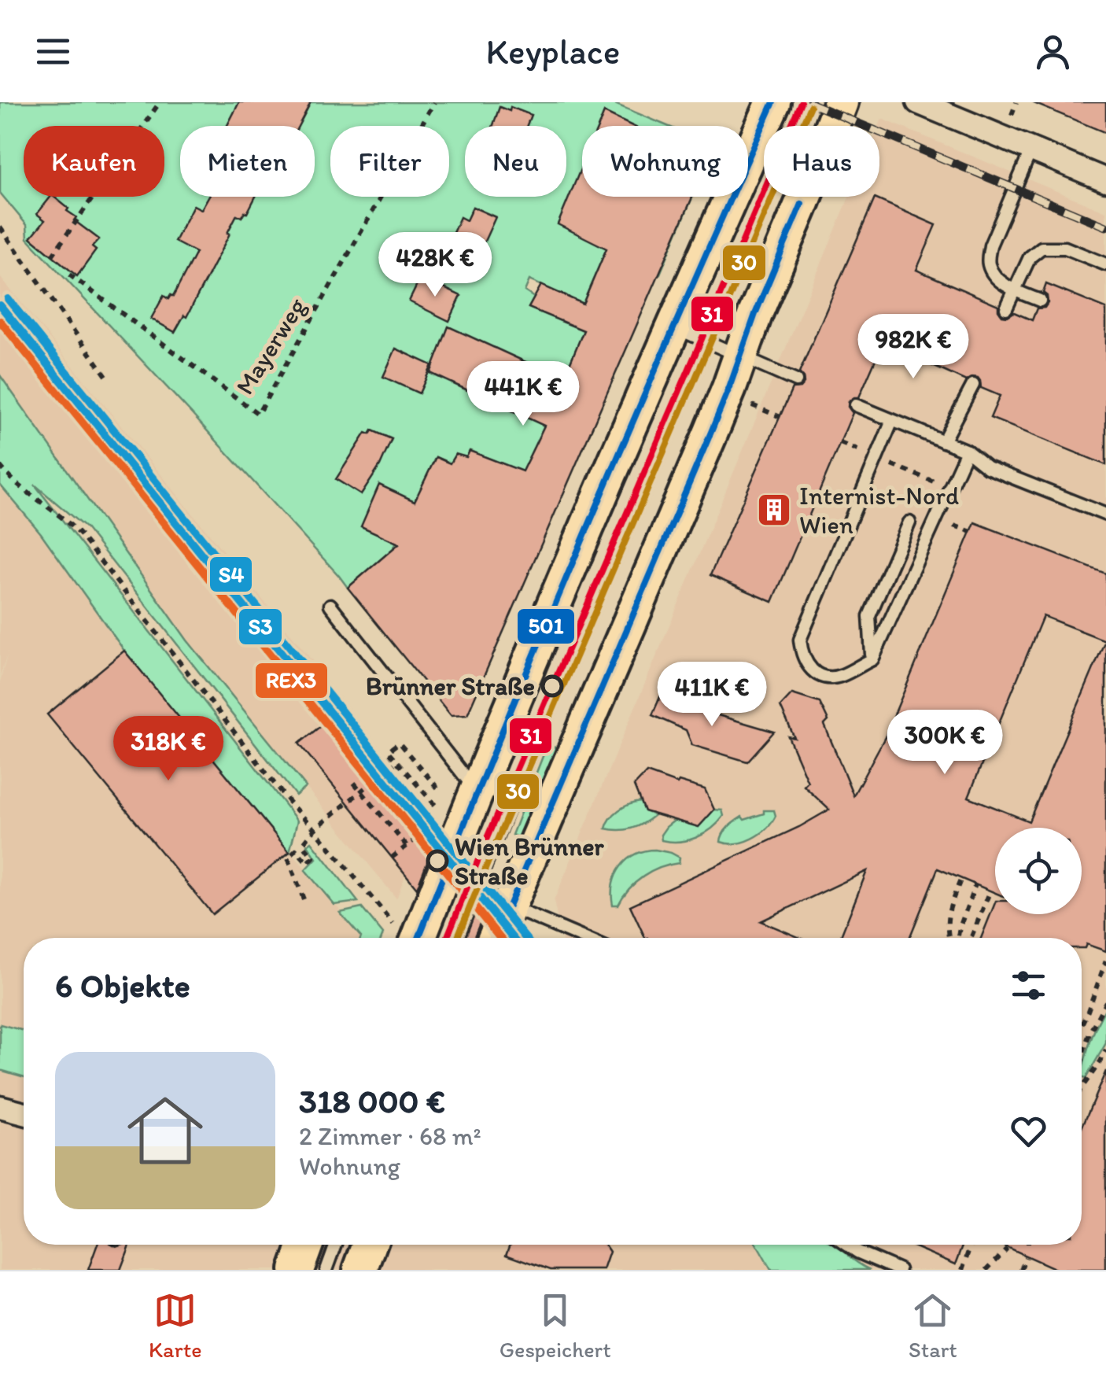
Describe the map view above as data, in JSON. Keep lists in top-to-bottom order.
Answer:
{
  "streets": {
    "path": ["Mayerweg"]
  },
  "places": {
    "building": ["Internist-Nord Wien"],
    "other": ["Brünner Straße", "Wien Brünner Straße"]
  },
  "lines": [
    "transit line 31",
    "transit line 501",
    "transit line 30",
    "transit line S4",
    "transit line S3",
    "transit line REX3"
  ],
  "page": {
    "header": "Keyplace",
    "chip": [
      "Kaufen",
      "Mieten",
      "Filter",
      "Neu",
      "Wohnung",
      "Haus"
    ],
    "price": [
      "428K €",
      "982K €",
      "441K €",
      "411K €",
      "300K €",
      "318K €"
    ],
    "heading": "6 Objekte",
    "list": [
      {
        "name": "318 000 €",
        "note": "2 Zimmer · 68 m² · Wohnung"
      }
    ],
    "tabs": ["Karte", "Gespeichert", "Start"]
  }
}
